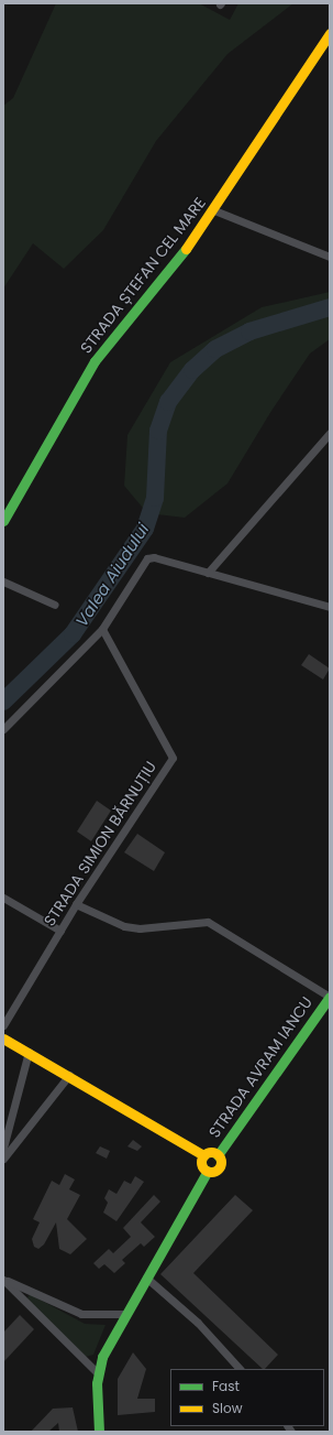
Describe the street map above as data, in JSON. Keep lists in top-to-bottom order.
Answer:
{
  "streets": {
    "main road": ["STRADA ȘTEFAN CEL MARE", "STRADA AVRAM IANCU"],
    "street": ["STRADA SIMION BĂRNUȚIU"]
  },
  "water": ["Valea Aiudului"],
  "legend": ["Fast", "Slow"]
}
